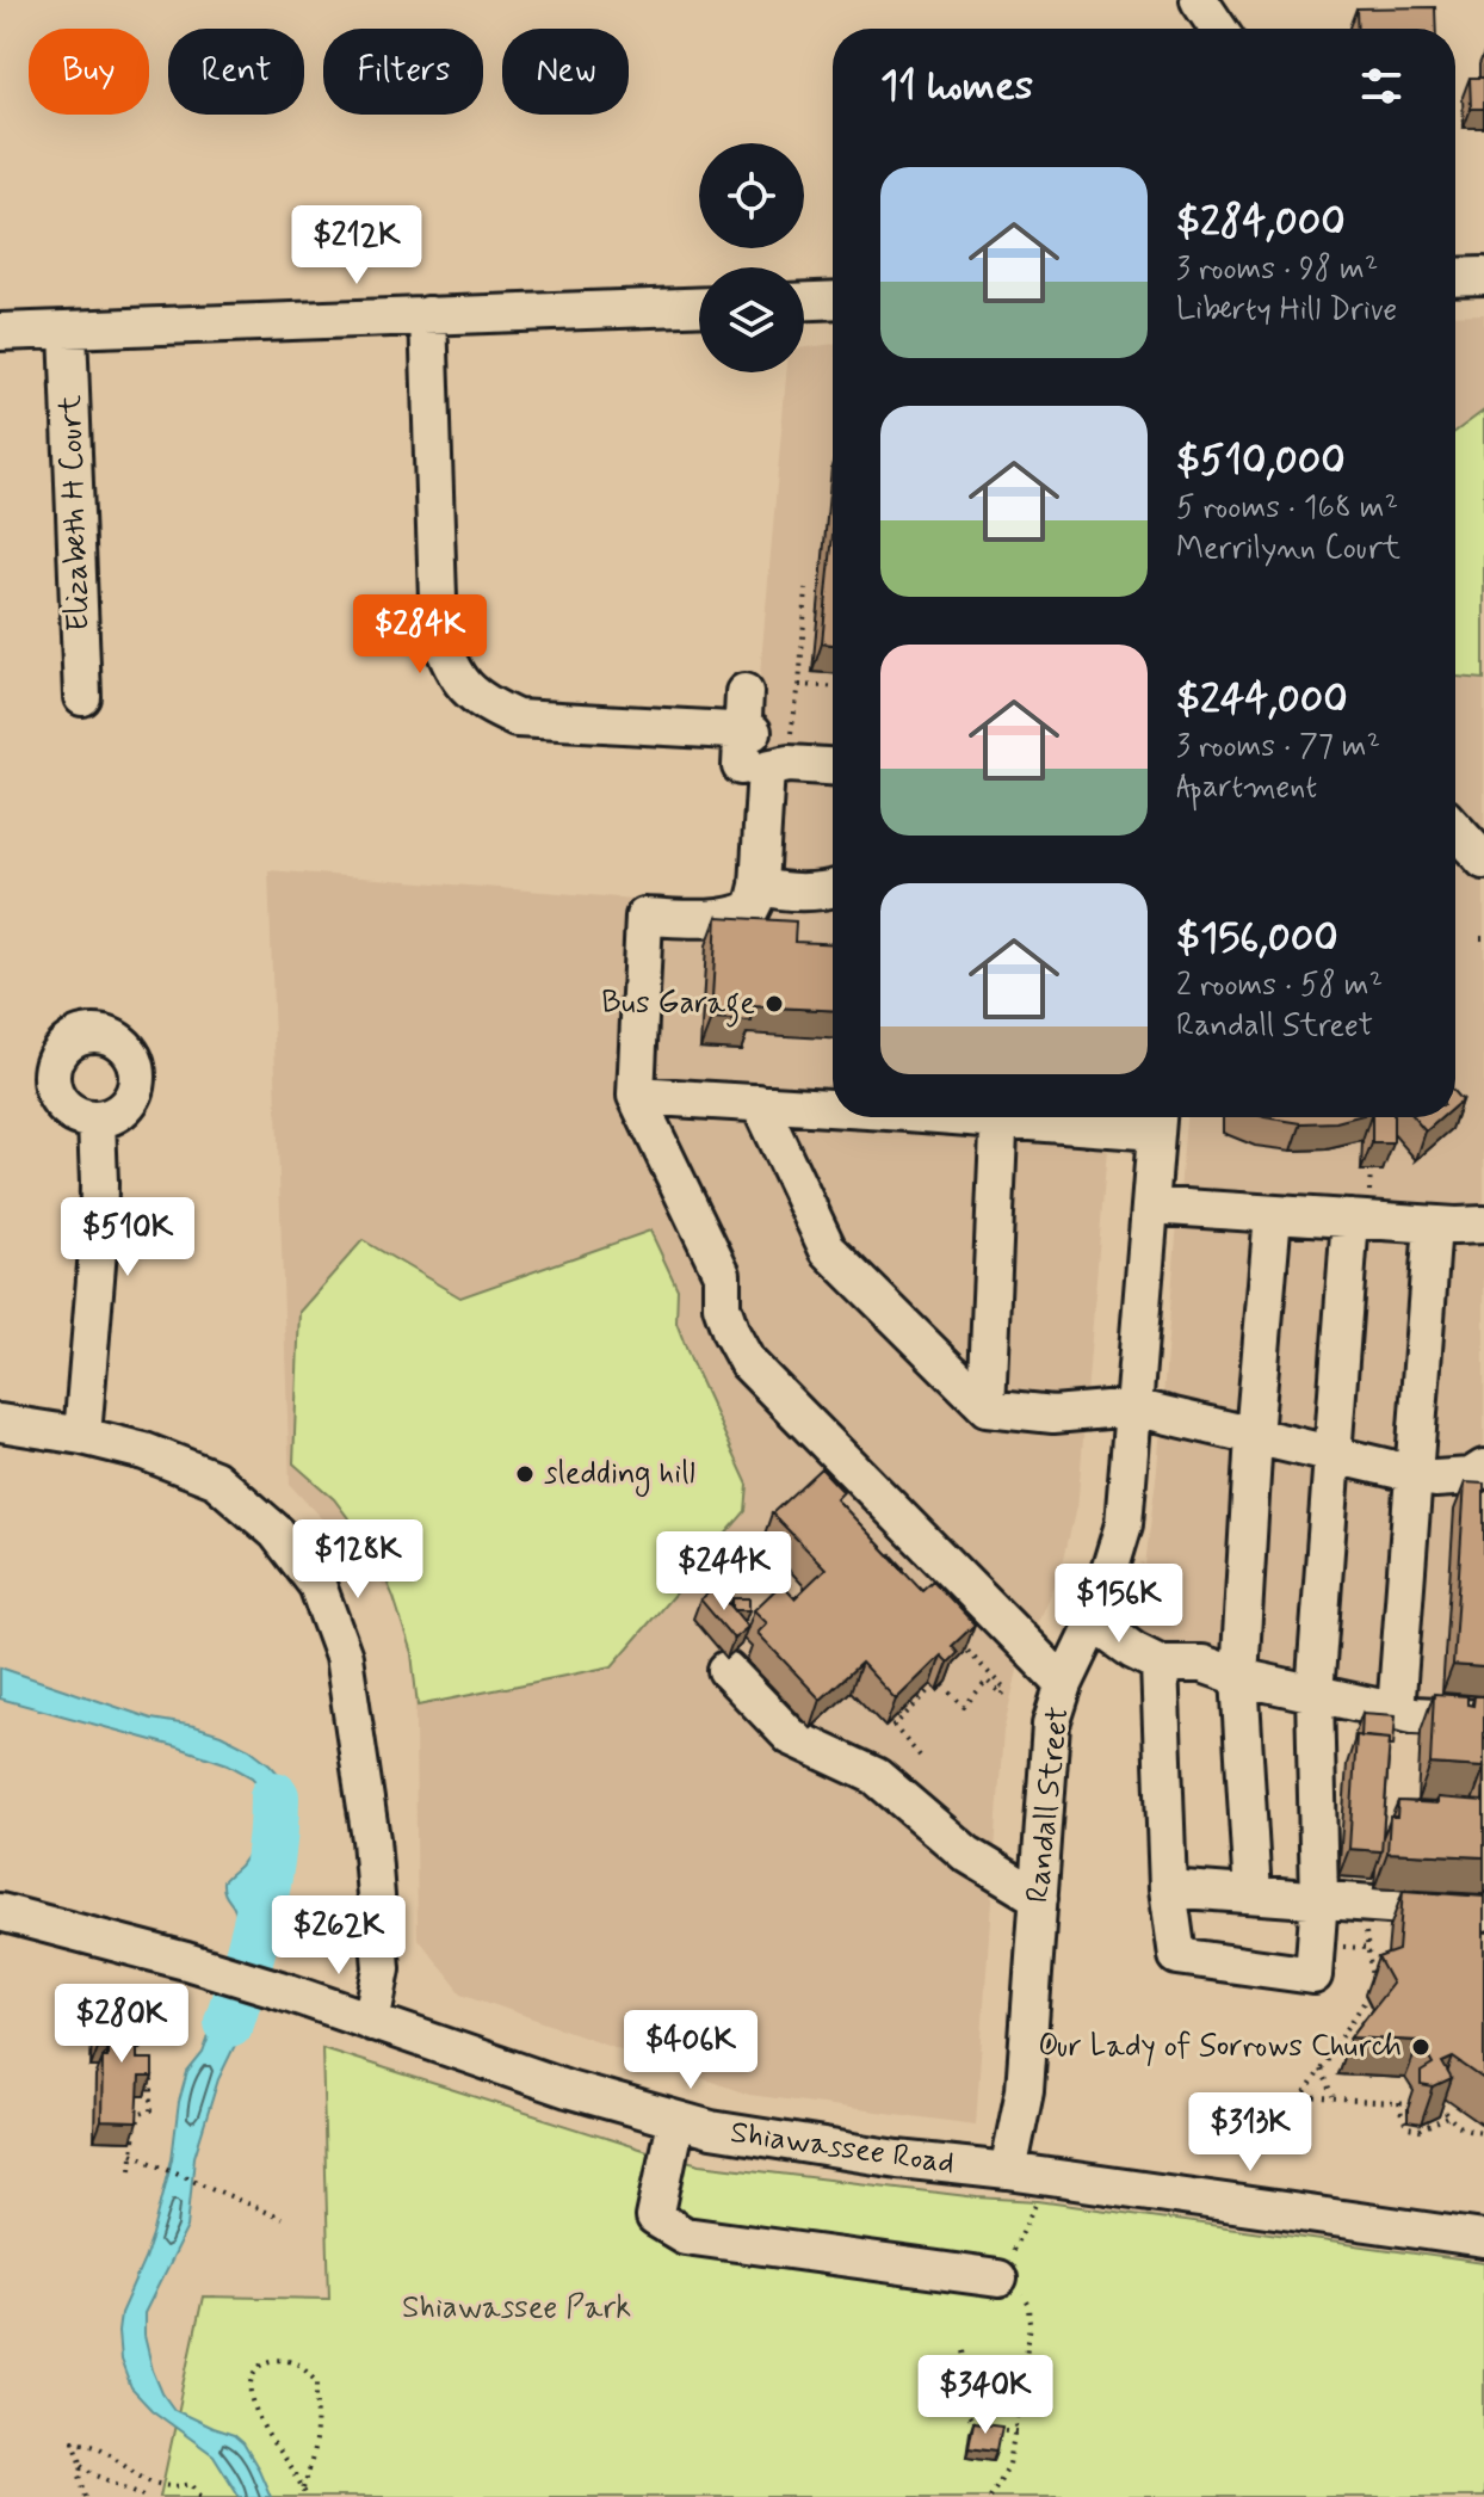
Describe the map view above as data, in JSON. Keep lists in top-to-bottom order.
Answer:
{
  "streets": {
    "street": ["Elizabeth H Court", "Randall Street", "Shiawassee Road"]
  },
  "crossings": [
    ["Randall Street", "Shiawassee Road"]
  ],
  "parks": ["Shiawassee Park"],
  "places": ["Bus Garage", "sledding hill", "Our Lady of Sorrows Church"],
  "page": {
    "chip": [
      "Buy",
      "Rent",
      "Filters",
      "New"
    ],
    "heading": "11 homes",
    "list": [
      {
        "name": "$284,000",
        "note": "3 rooms · 98 m² · Liberty Hill Drive"
      },
      {
        "name": "$510,000",
        "note": "5 rooms · 168 m² · Merrilynn Court"
      },
      {
        "name": "$244,000",
        "note": "3 rooms · 77 m² · Apartment"
      },
      {
        "name": "$156,000",
        "note": "2 rooms · 58 m² · Randall Street"
      }
    ],
    "price": [
      "$212K",
      "$284K",
      "$510K",
      "$128K",
      "$244K",
      "$156K",
      "$262K",
      "$280K",
      "$406K",
      "$313K",
      "$340K"
    ]
  }
}
